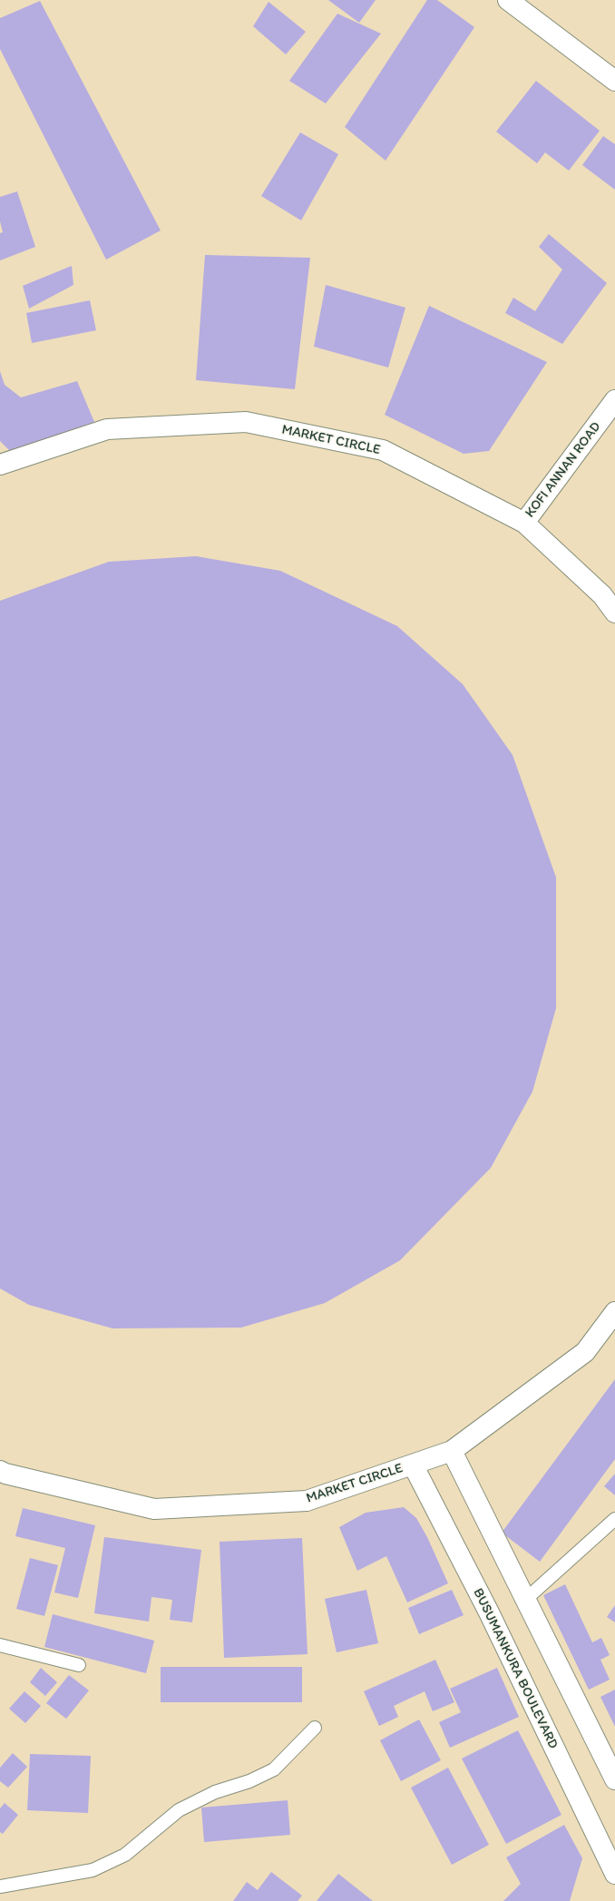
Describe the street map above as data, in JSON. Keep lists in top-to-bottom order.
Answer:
{
  "streets": {
    "street": ["MARKET CIRCLE", "KOFI ANNAN ROAD", "BUSUMANKURA BOULEVARD"]
  },
  "crossings": [
    ["MARKET CIRCLE", "KOFI ANNAN ROAD"],
    ["MARKET CIRCLE", "BUSUMANKURA BOULEVARD"]
  ]
}
